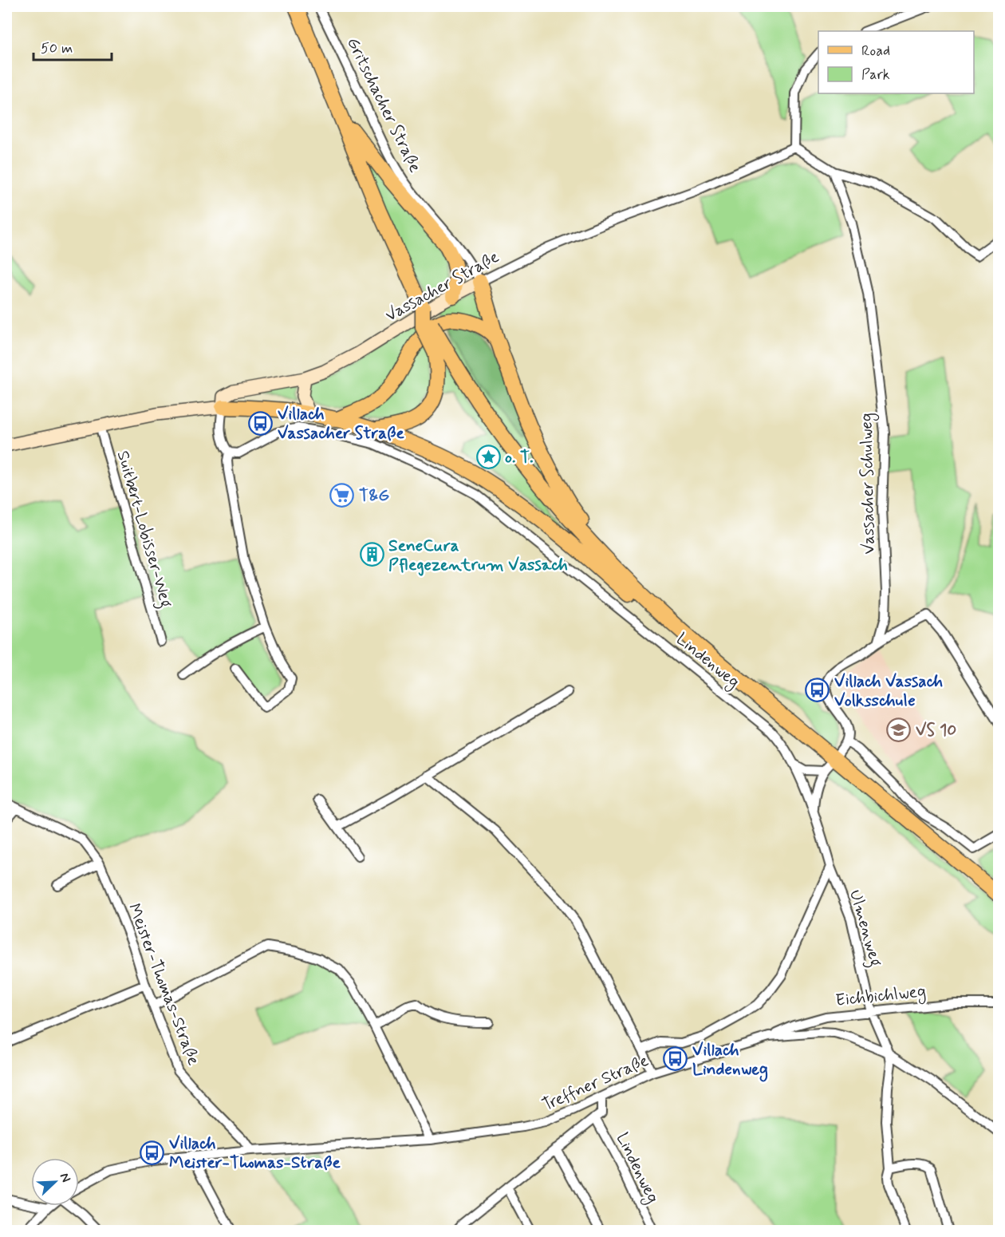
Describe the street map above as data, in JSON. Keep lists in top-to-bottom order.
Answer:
{
  "streets": {
    "main road": ["Vassacher Straße"],
    "street": [
      "Gritschacher Straße",
      "Vassacher Schulweg",
      "Suitbert-Lobisser-Weg",
      "Lindenweg",
      "Ulmenweg",
      "Meister-Thomas-Straße",
      "Eichbichlweg",
      "Treffner Straße"
    ]
  },
  "crossings": [
    ["Gritschacher Straße", "Vassacher Straße"],
    ["Lindenweg", "Ulmenweg"],
    ["Ulmenweg", "Eichbichlweg"],
    ["Ulmenweg", "Treffner Straße"],
    ["Meister-Thomas-Straße", "Treffner Straße"],
    ["Eichbichlweg", "Treffner Straße"]
  ],
  "places": {
    "bus stop": [
      "Villach Vassacher Straße",
      "Villach Vassach Volksschule",
      "Villach Lindenweg",
      "Villach Meister-Thomas-Straße"
    ],
    "place": ["o. T."],
    "supermarket": ["T&G"],
    "building": ["SeneCura Pflegezentrum Vassach"],
    "school or university": ["VS 10"]
  },
  "legend": ["Road", "Park"],
  "scale_bar": "50 m",
  "north": "top right"
}
